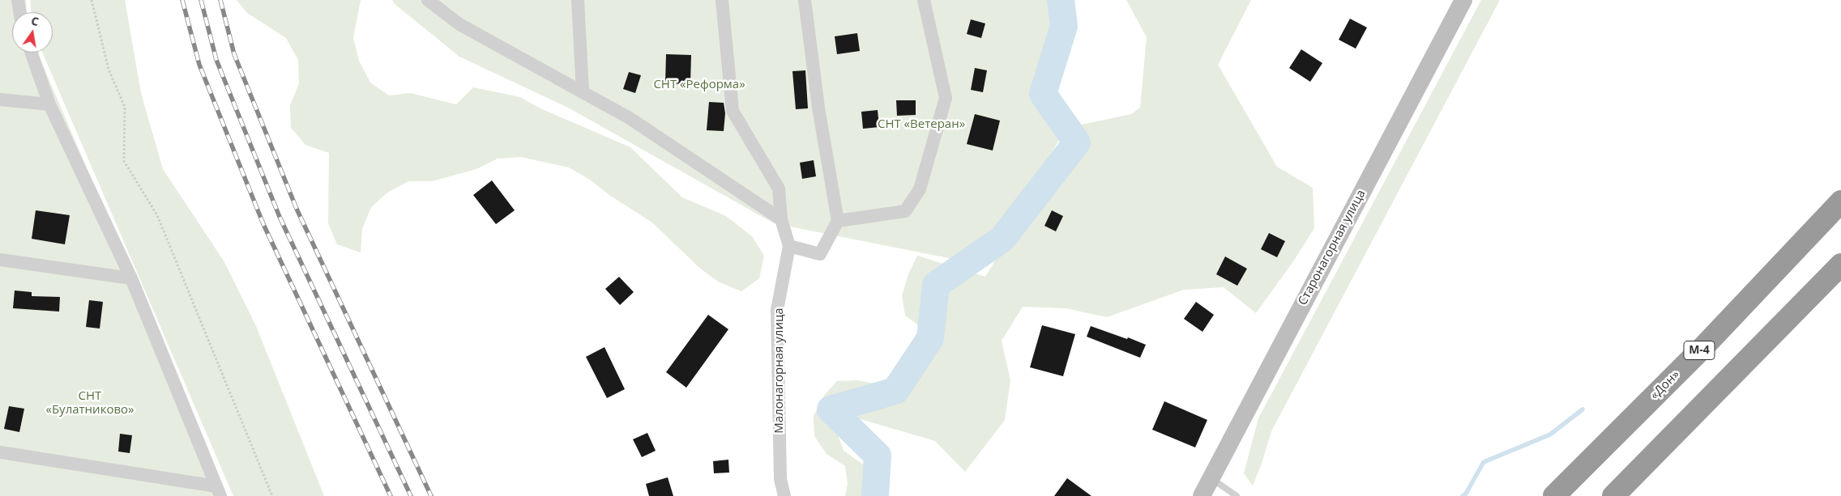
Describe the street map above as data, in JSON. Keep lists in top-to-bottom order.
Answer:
{
  "streets": {
    "highway": ["М-4", "«Дон»"],
    "main road": ["Старонагорная улица"],
    "street": ["Малонагорная улица"]
  },
  "parks": ["СНТ «Реформа»", "СНТ «Ветеран»", "СНТ «Булатниково»"],
  "north": "top"
}
